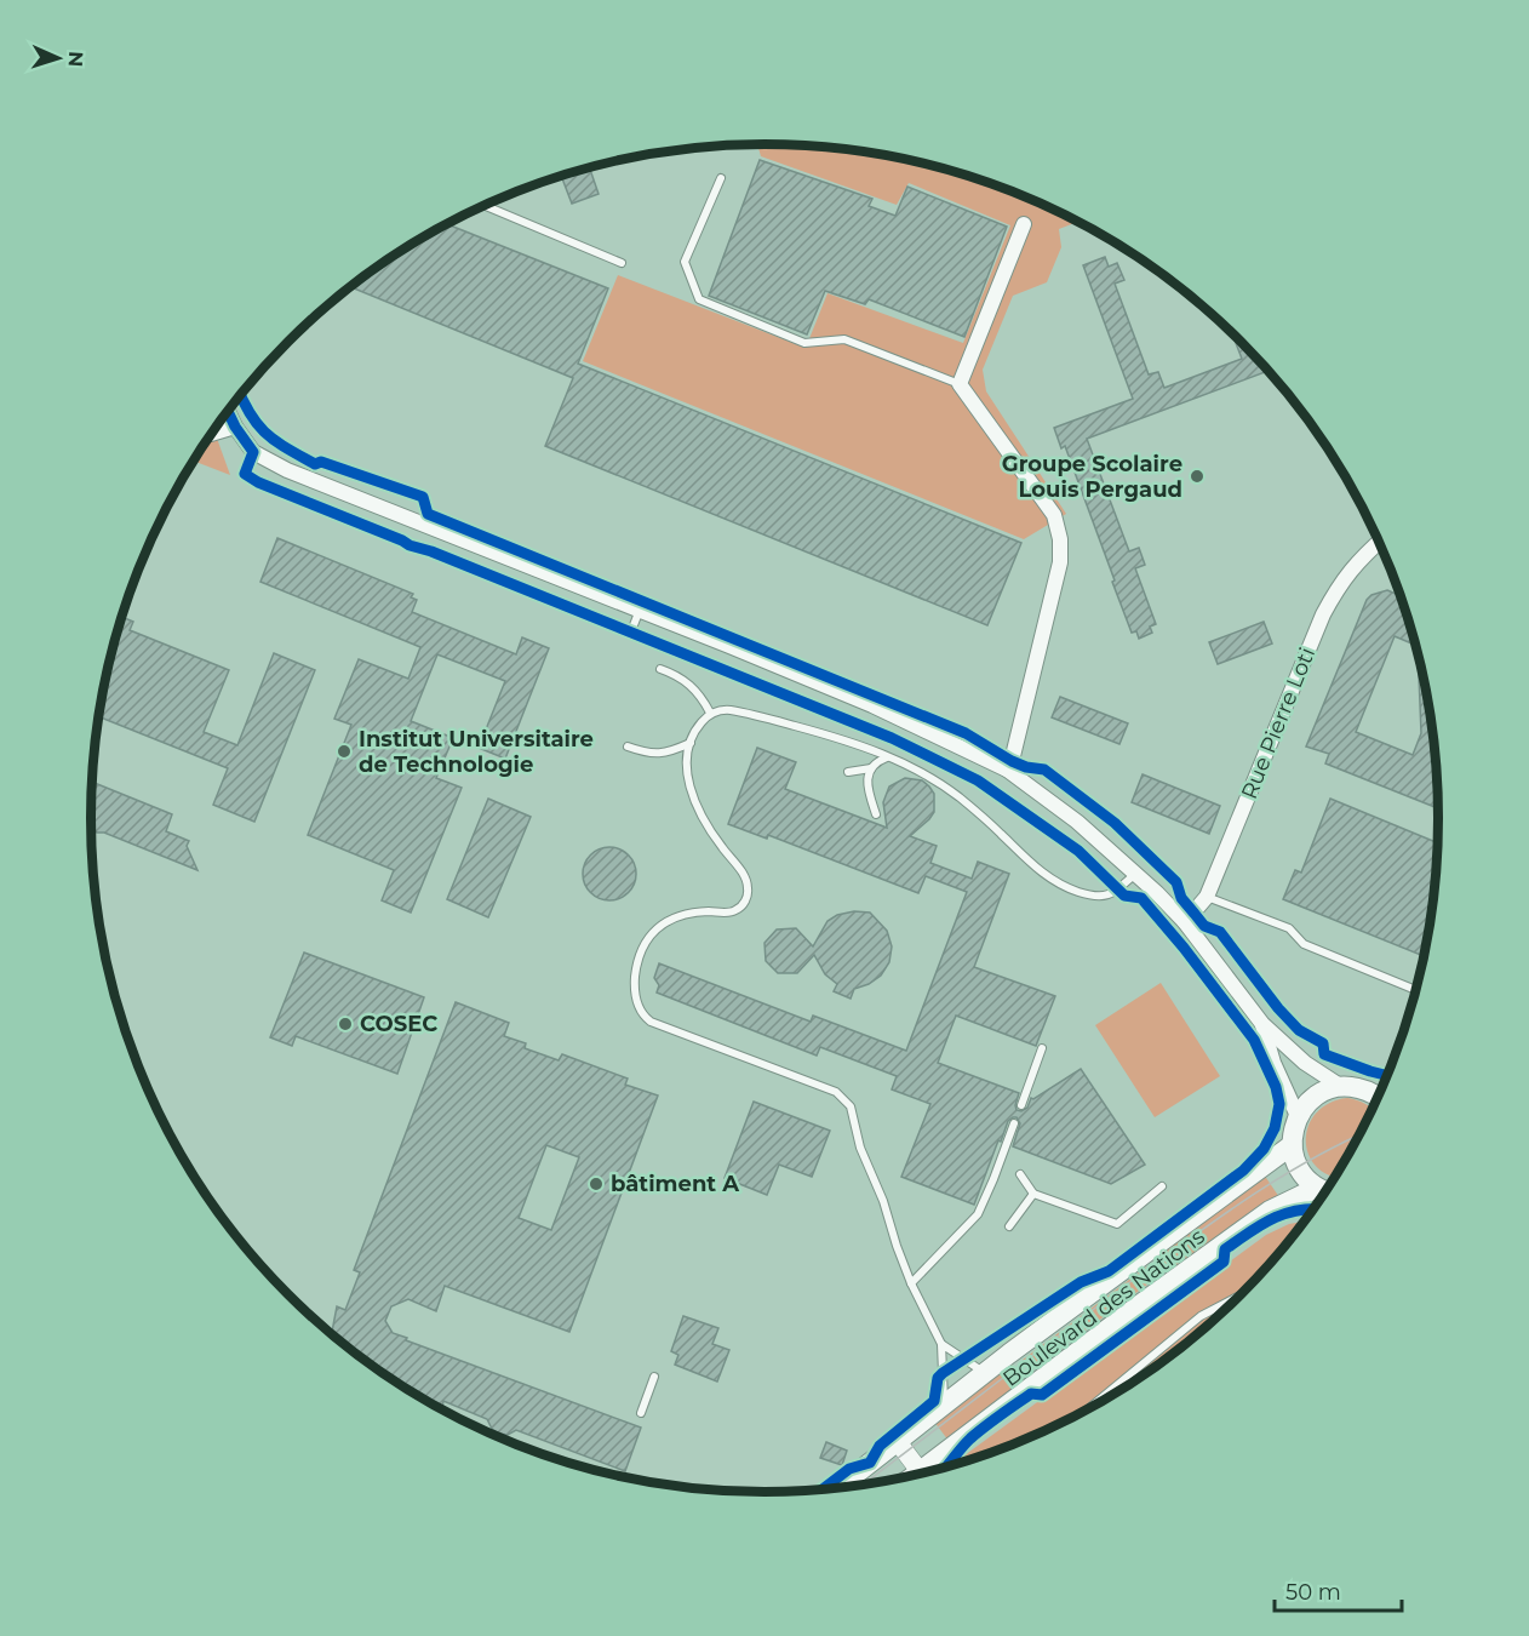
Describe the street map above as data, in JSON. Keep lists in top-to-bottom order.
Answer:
{
  "streets": {
    "main road": ["Boulevard des Nations"],
    "street": ["Rue Pierre Loti"]
  },
  "places": [
    "Groupe Scolaire Louis Pergaud",
    "Institut Universitaire de Technologie",
    "COSEC",
    "bâtiment A"
  ],
  "scale_bar": "50 m",
  "north": "right"
}
